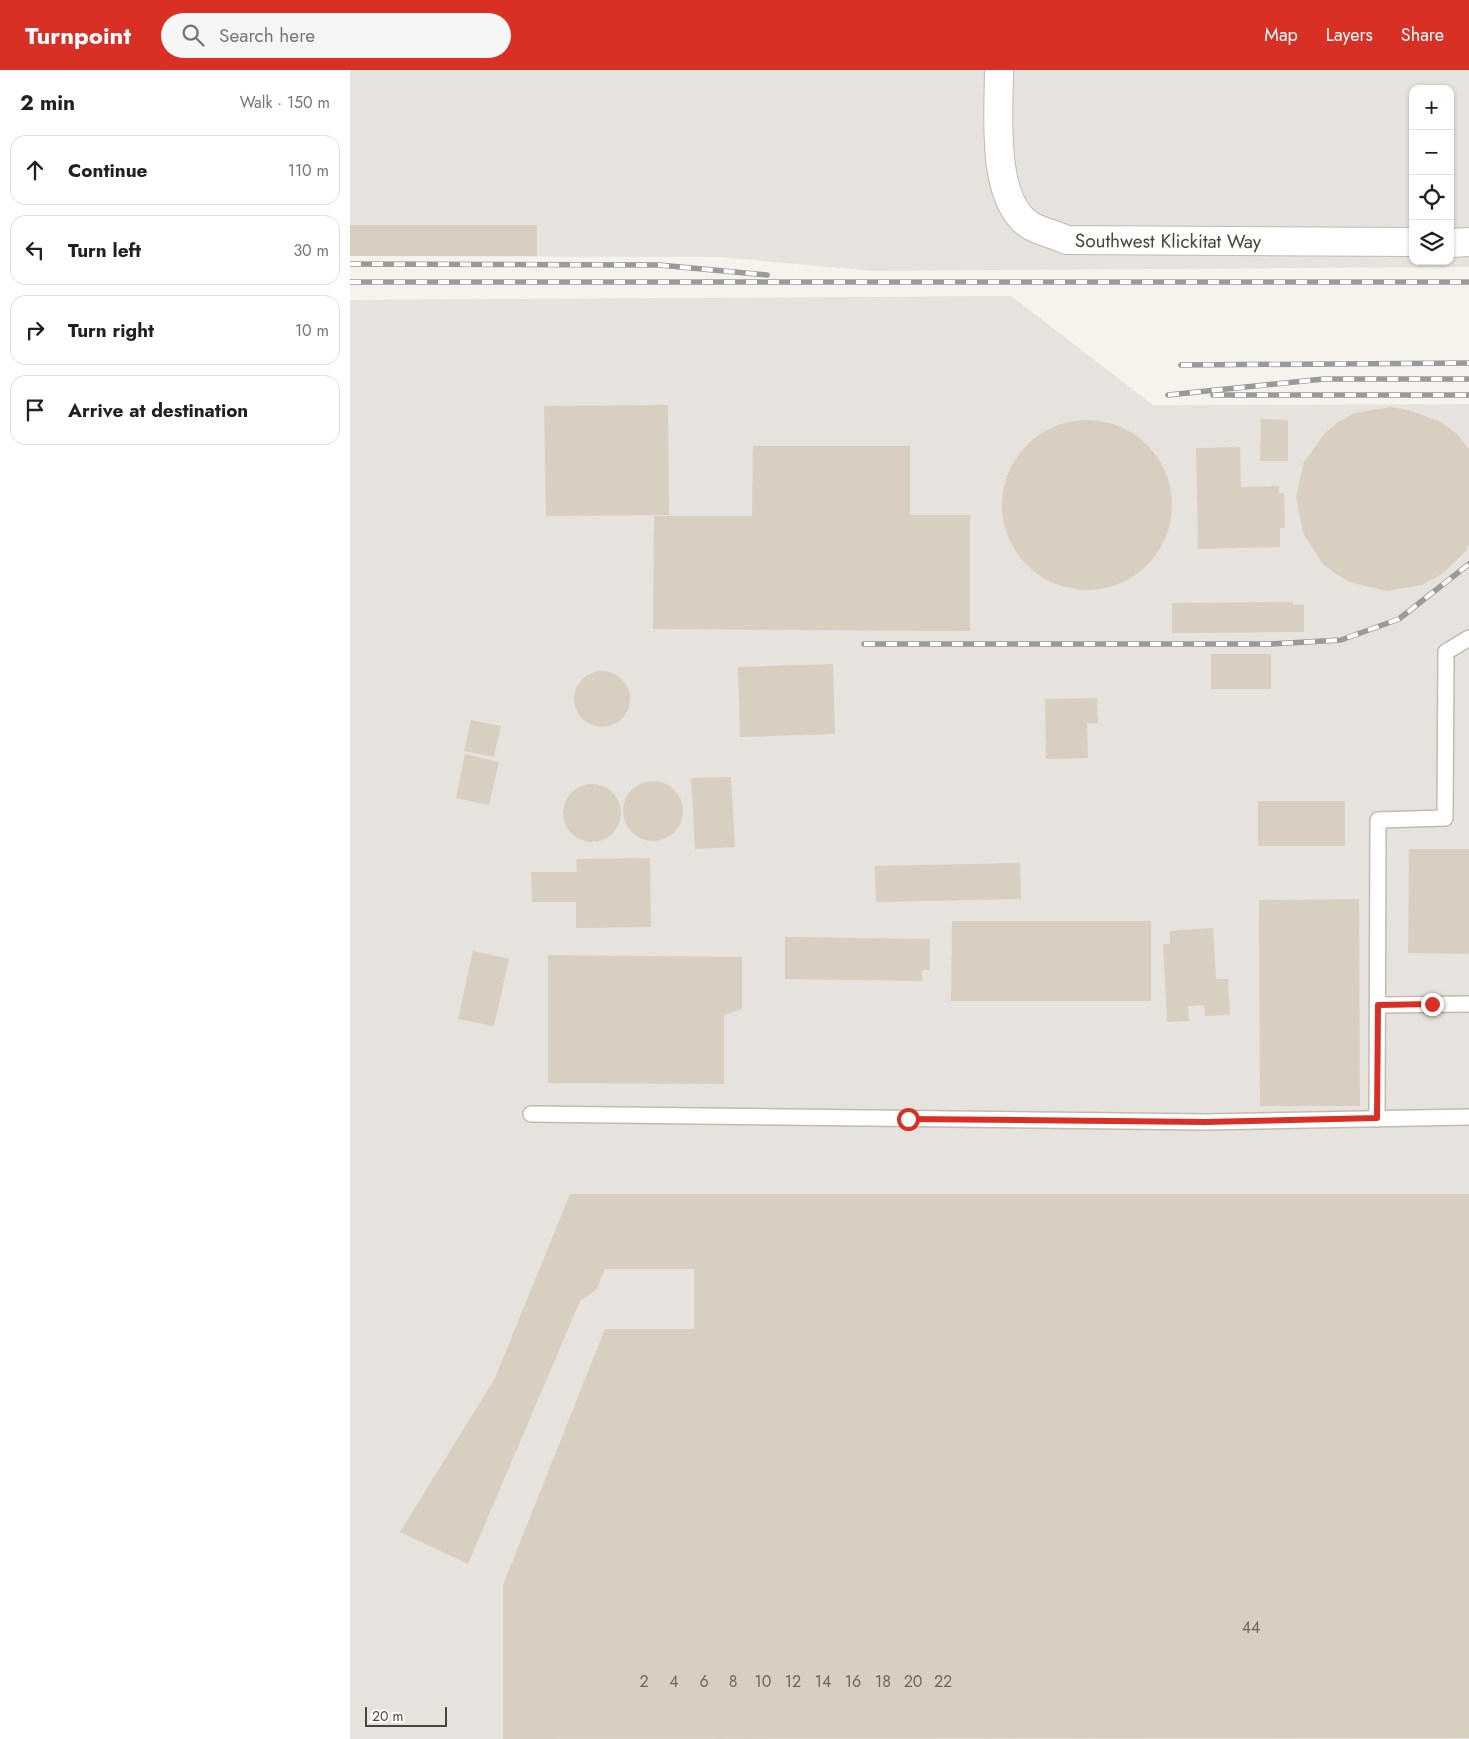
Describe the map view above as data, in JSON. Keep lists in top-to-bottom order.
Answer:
{
  "streets": {
    "street": ["Southwest Klickitat Way"]
  },
  "house_numbers": [
    "44",
    "2",
    "4",
    "6",
    "8",
    "10",
    "12",
    "14",
    "16",
    "18",
    "20",
    "22"
  ],
  "scale_bar": "20 m",
  "page": {
    "header": "Turnpoint",
    "search": "Search here",
    "nav": ["Map", "Layers", "Share"],
    "heading": ["2 min", "Walk · 150 m"],
    "map_buttons": ["+", "−"],
    "list": [
      ["Continue", "110 m"],
      ["Turn left", "30 m"],
      ["Turn right", "10 m"],
      "Arrive at destination"
    ],
    "scale": "20 m"
  }
}
